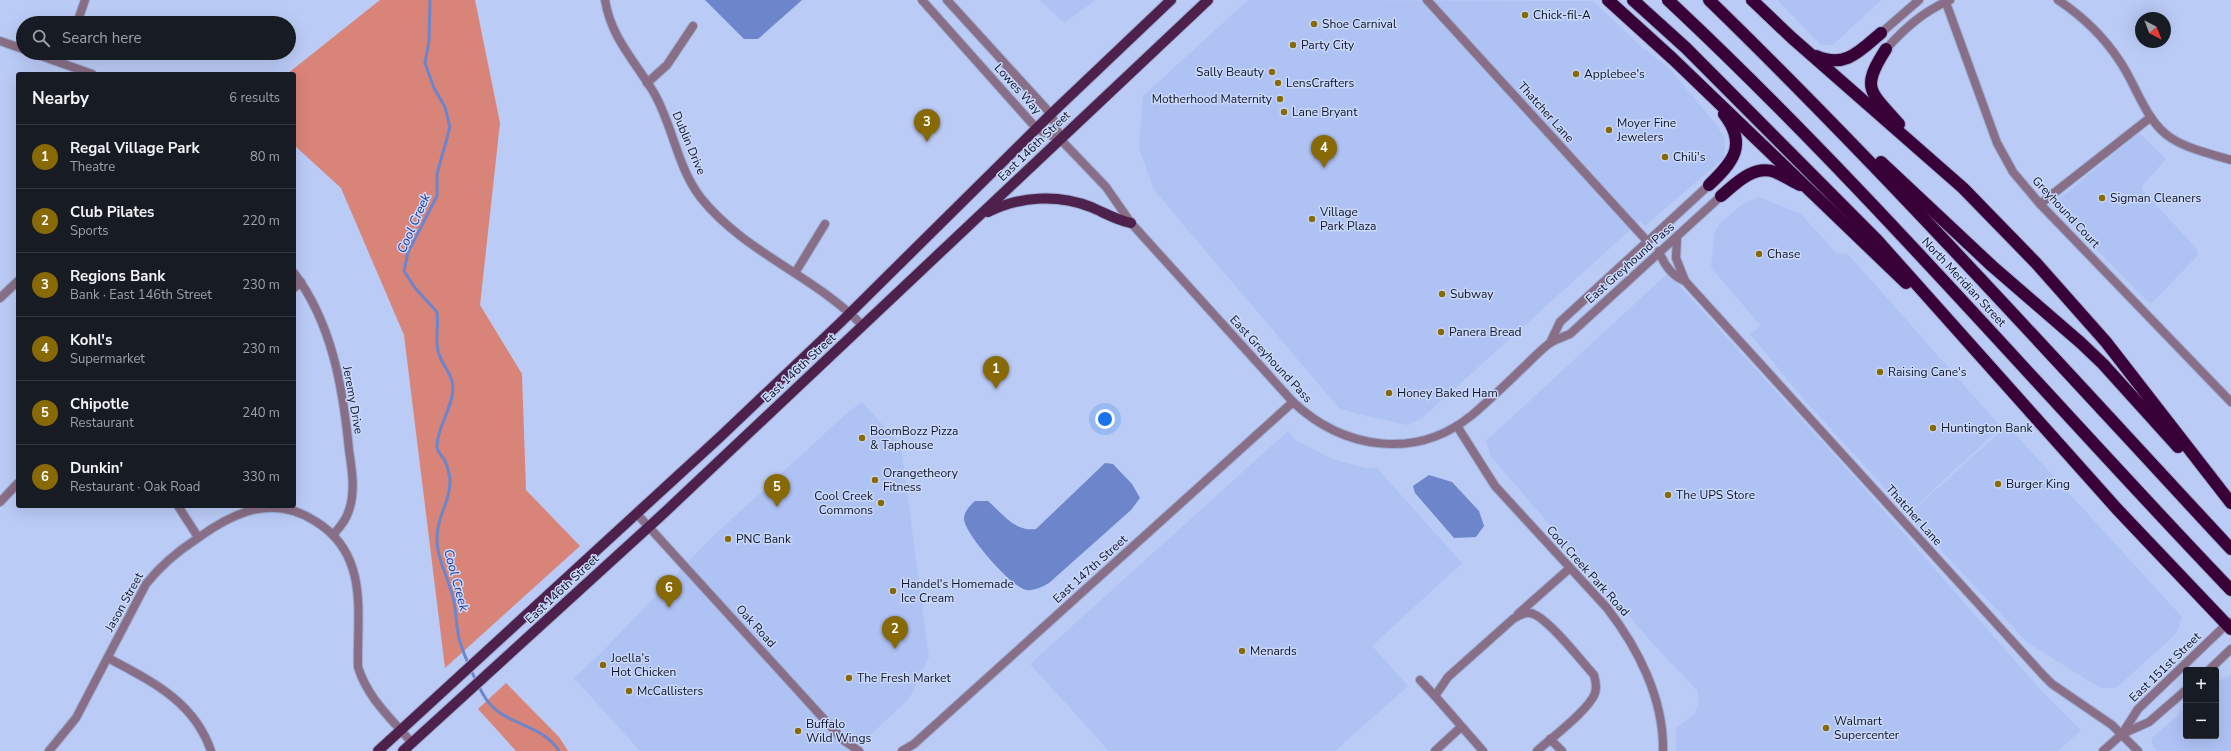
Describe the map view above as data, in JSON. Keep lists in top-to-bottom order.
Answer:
{
  "streets": {
    "highway": ["North Meridian Street"],
    "main road": ["East 146th Street"],
    "street": [
      "Lowes Way",
      "Thatcher Lane",
      "Dublin Drive",
      "Greyhound Court",
      "East Greyhound Pass",
      "Jeremy Drive",
      "East 147th Street",
      "Cool Creek Park Road",
      "Jason Street",
      "Oak Road",
      "East 151st Street"
    ]
  },
  "crossings": [
    ["Lowes Way", "East 146th Street"],
    ["Lowes Way", "East Greyhound Pass"],
    ["Thatcher Lane", "East Greyhound Pass"],
    ["Thatcher Lane", "East 151st Street"],
    ["Dublin Drive", "East 146th Street"],
    ["East 146th Street", "East Greyhound Pass"],
    ["East 146th Street", "Jason Street"],
    ["East 146th Street", "Oak Road"],
    ["East Greyhound Pass", "East 147th Street"],
    ["East Greyhound Pass", "Cool Creek Park Road"],
    ["Jeremy Drive", "Jason Street"]
  ],
  "water": ["Cool Creek"],
  "places": [
    "Chick-fil-A",
    "Shoe Carnival",
    "Party City",
    "Sally Beauty",
    "Applebee's",
    "LensCrafters",
    "Motherhood Maternity",
    "Lane Bryant",
    "Moyer Fine Jewelers",
    "Chili's",
    "Sigman Cleaners",
    "Village Park Plaza",
    "Chase",
    "Subway",
    "Panera Bread",
    "Raising Cane's",
    "Honey Baked Ham",
    "Huntington Bank",
    "BoomBozz Pizza & Taphouse",
    "Orangetheory Fitness",
    "Burger King",
    "The UPS Store",
    "Cool Creek Commons",
    "PNC Bank",
    "Handel's Homemade Ice Cream",
    "Menards",
    "Joella's Hot Chicken",
    "The Fresh Market",
    "McCallisters",
    "Walmart Supercenter",
    "Buffalo Wild Wings"
  ],
  "north": "bottom right",
  "page": {
    "search": "Search here",
    "heading": ["Nearby", "6 results"],
    "pins": [
      "3",
      "4",
      "1",
      "5",
      "6",
      "2"
    ],
    "list": [
      {
        "mark": "1",
        "name": "Regal Village Park",
        "note": "Theatre",
        "value": "80 m"
      },
      {
        "mark": "2",
        "name": "Club Pilates",
        "note": "Sports",
        "value": "220 m"
      },
      {
        "mark": "3",
        "name": "Regions Bank",
        "note": "Bank · East 146th Street",
        "value": "230 m"
      },
      {
        "mark": "4",
        "name": "Kohl's",
        "note": "Supermarket",
        "value": "230 m"
      },
      {
        "mark": "5",
        "name": "Chipotle",
        "note": "Restaurant",
        "value": "240 m"
      },
      {
        "mark": "6",
        "name": "Dunkin'",
        "note": "Restaurant · Oak Road",
        "value": "330 m"
      }
    ],
    "map_buttons": ["+", "−"]
  }
}
